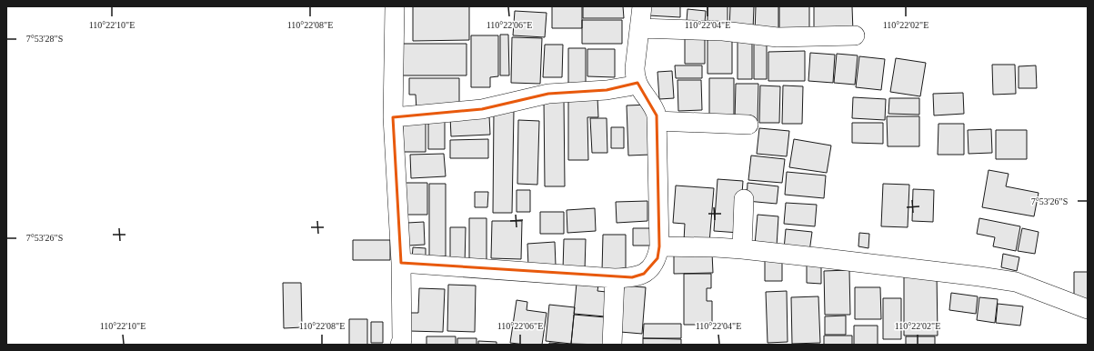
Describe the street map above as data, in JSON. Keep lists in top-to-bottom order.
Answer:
{
  "coordinates": [
    "110°22'10\"E",
    "110°22'08\"E",
    "110°22'06\"E",
    "110°22'04\"E",
    "110°22'02\"E",
    "7°53'28\"S",
    "7°53'26\"S"
  ]
}
